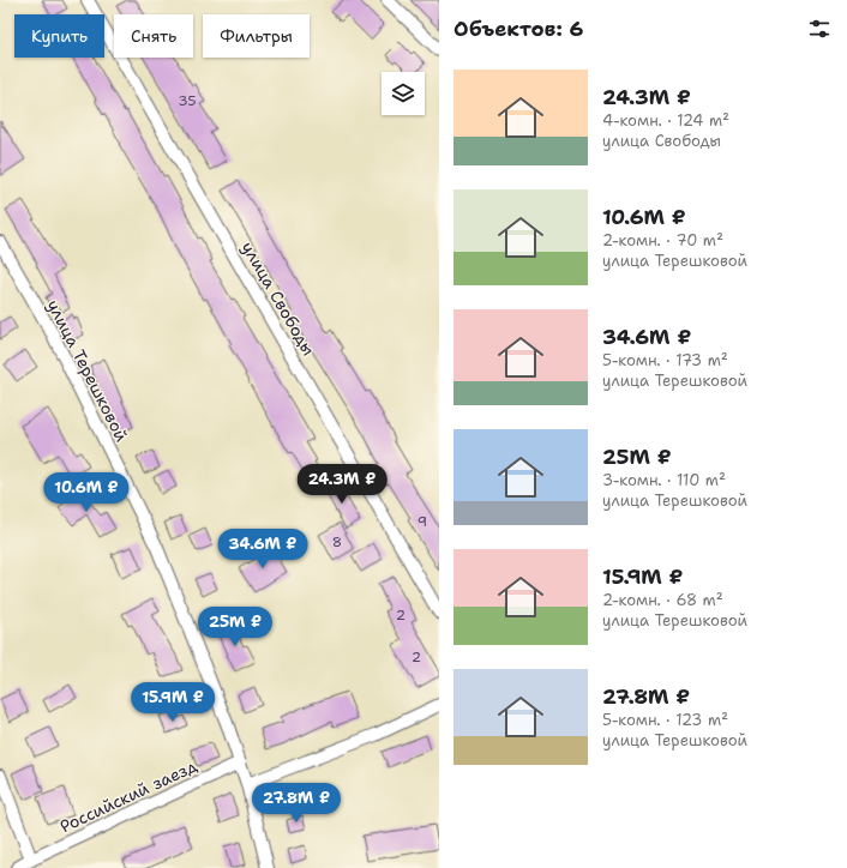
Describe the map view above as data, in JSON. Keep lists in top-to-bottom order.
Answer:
{
  "streets": {
    "street": ["улица Свободы", "улица Терешковой", "Российский заезд"]
  },
  "crossings": [
    ["улица Терешковой", "Российский заезд"]
  ],
  "house_numbers": [
    "35",
    "9",
    "8",
    "2",
    "2"
  ],
  "page": {
    "heading": "Объектов: 6",
    "chip": ["Купить", "Снять", "Фильтры"],
    "list": [
      {
        "name": "24.3M ₽",
        "note": "4-комн. · 124 m² · улица Свободы"
      },
      {
        "name": "10.6M ₽",
        "note": "2-комн. · 70 m² · улица Терешковой"
      },
      {
        "name": "34.6M ₽",
        "note": "5-комн. · 173 m² · улица Терешковой"
      },
      {
        "name": "25M ₽",
        "note": "3-комн. · 110 m² · улица Терешковой"
      },
      {
        "name": "15.9M ₽",
        "note": "2-комн. · 68 m² · улица Терешковой"
      },
      {
        "name": "27.8M ₽",
        "note": "5-комн. · 123 m² · улица Терешковой"
      }
    ],
    "price": [
      "24.3M ₽",
      "10.6M ₽",
      "34.6M ₽",
      "25M ₽",
      "15.9M ₽",
      "27.8M ₽"
    ]
  }
}
